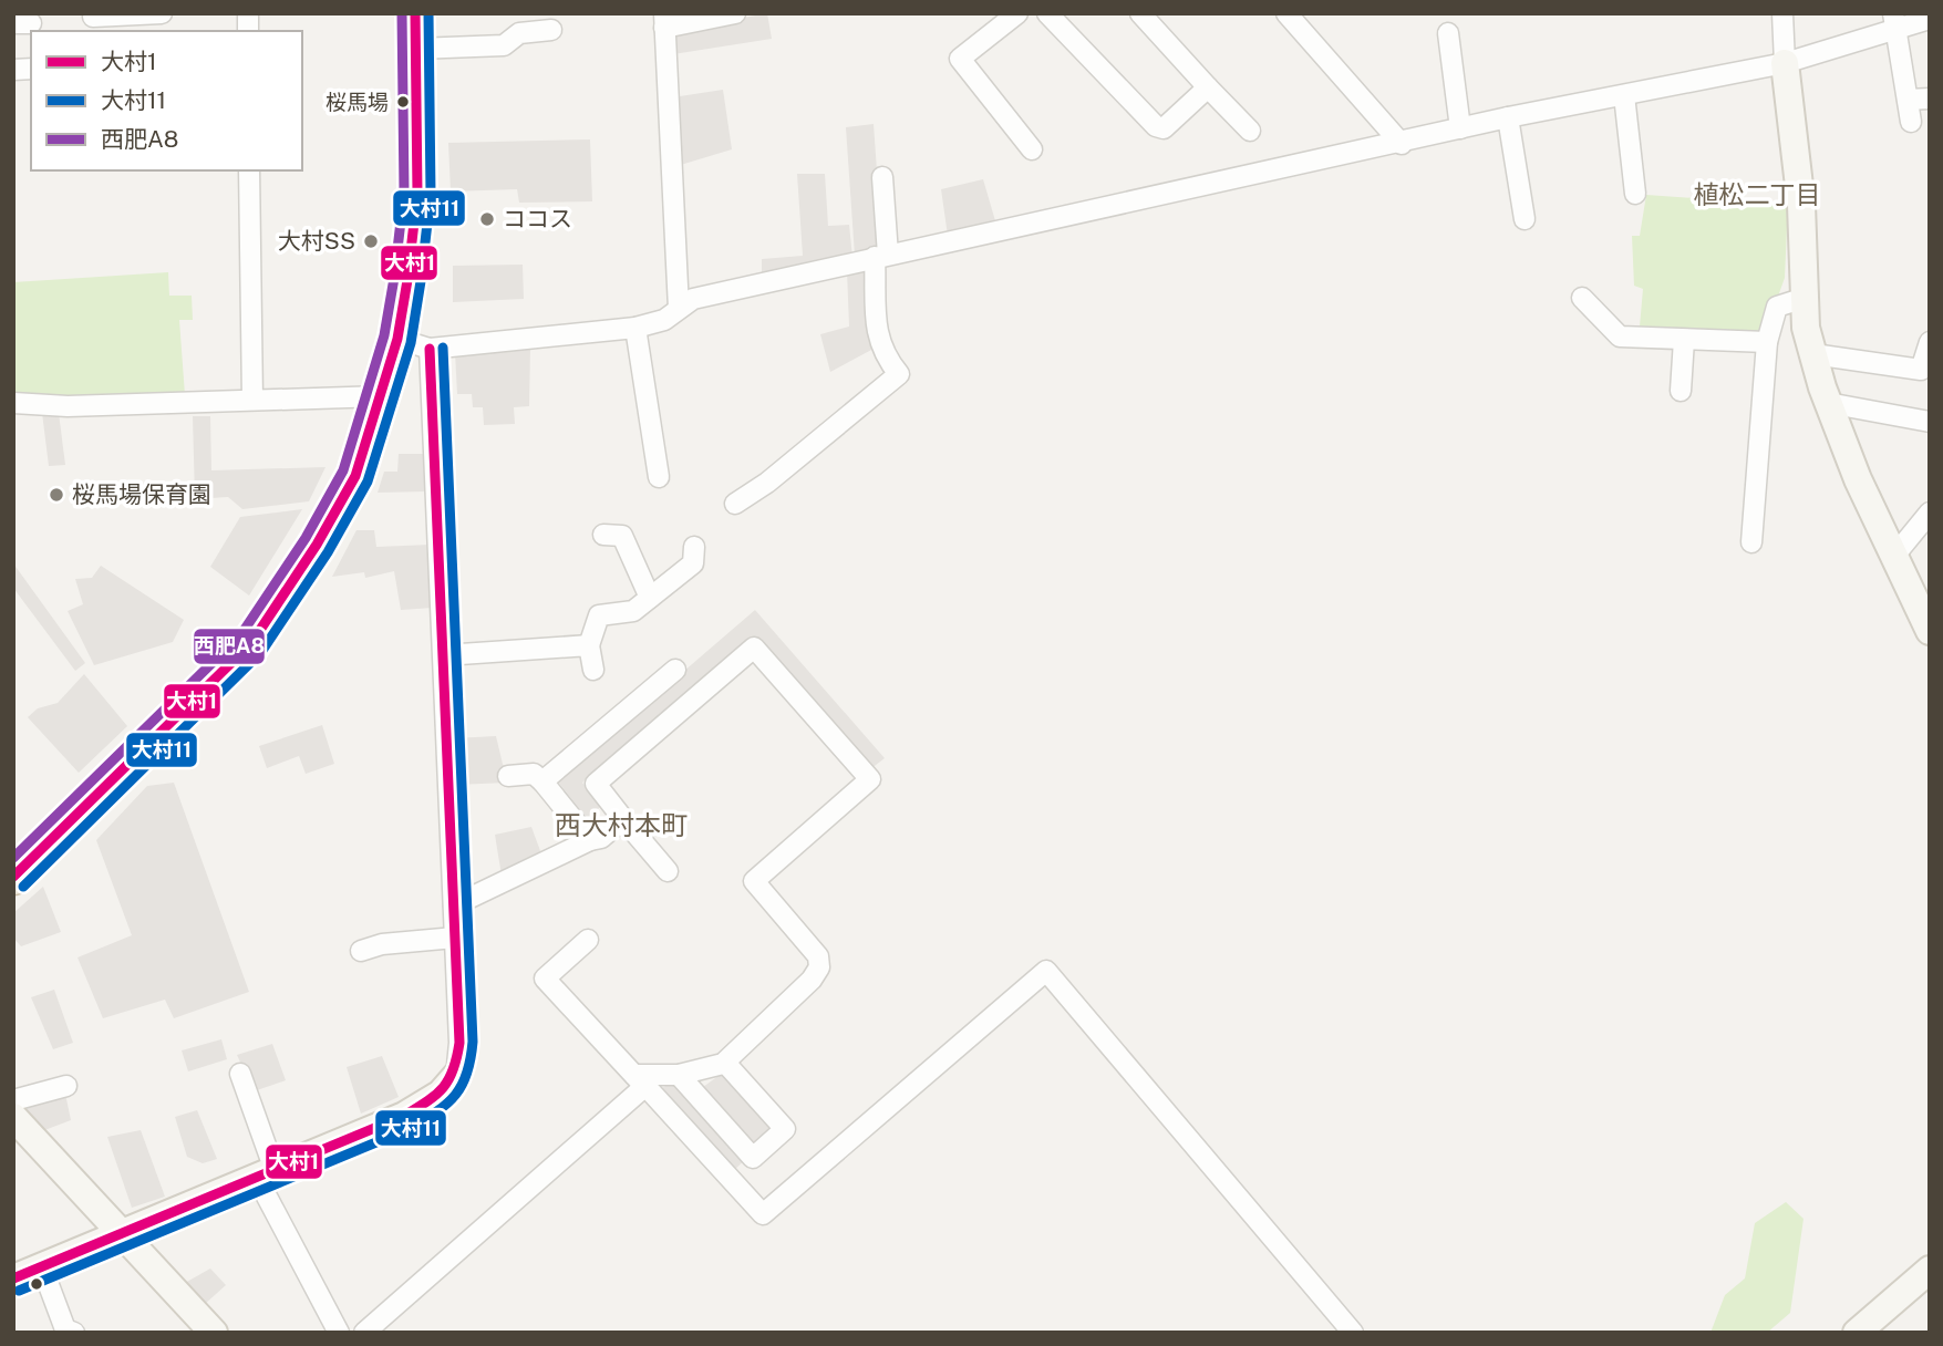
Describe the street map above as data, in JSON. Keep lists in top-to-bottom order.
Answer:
{
  "districts": ["植松二丁目", "西大村本町"],
  "places": [
    "桜馬場",
    "ココス",
    "大村SS",
    "桜馬場保育園"
  ],
  "lines": ["transit line 大村1", "transit line 大村11", "transit line 西肥A8"],
  "legend": ["大村1", "大村11", "西肥A8"]
}
